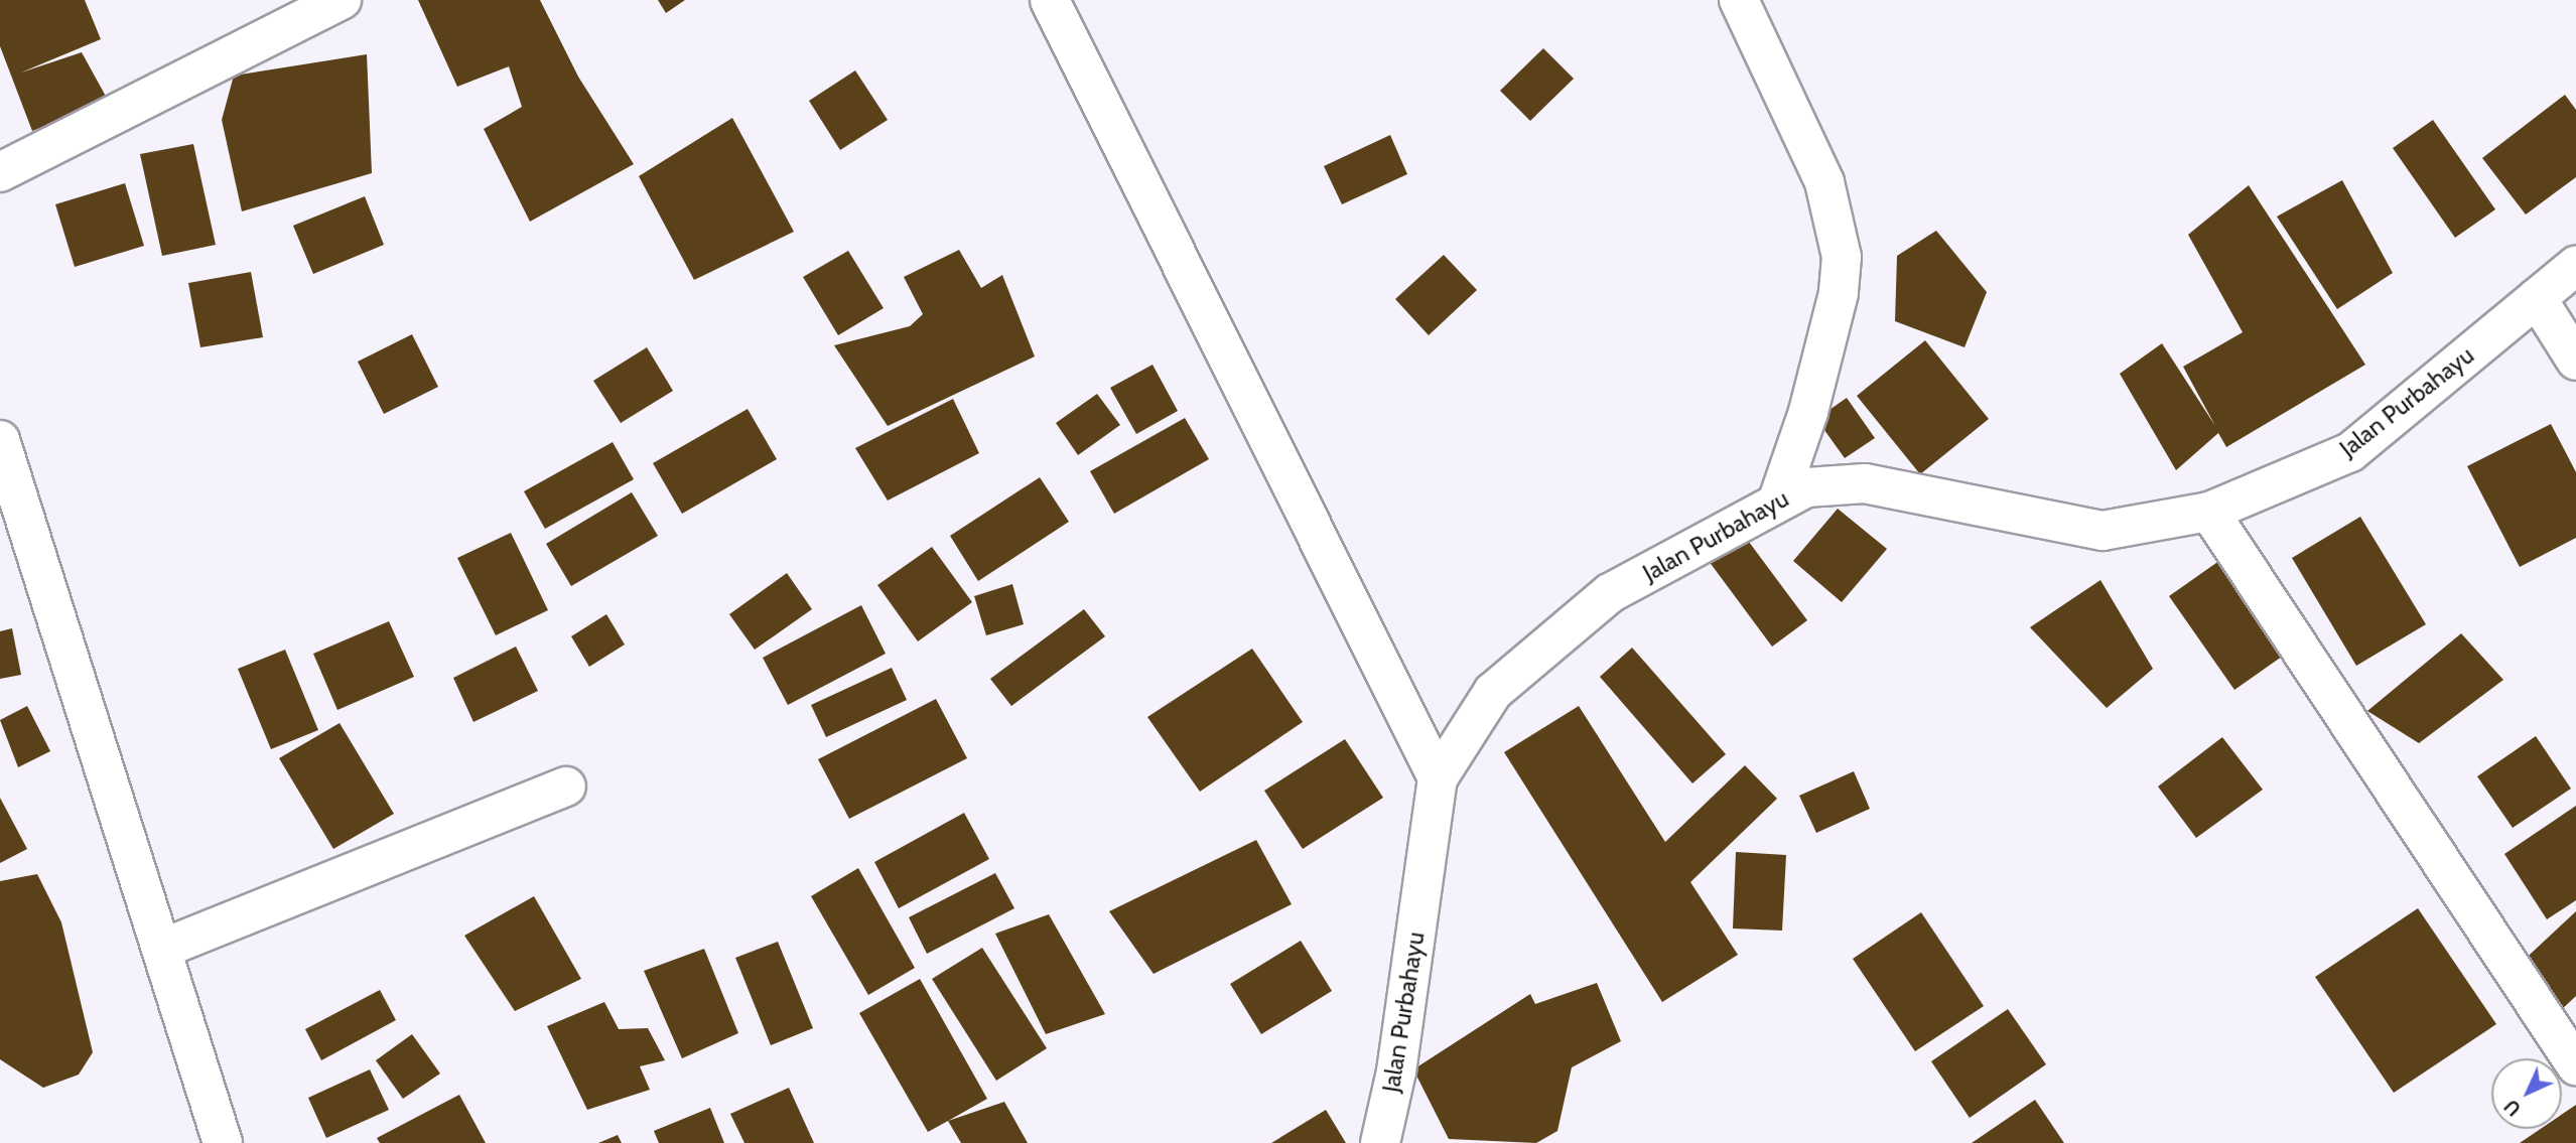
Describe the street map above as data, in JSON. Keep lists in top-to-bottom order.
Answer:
{
  "streets": {
    "street": ["Jalan Purbahayu"]
  },
  "north": "bottom left"
}
